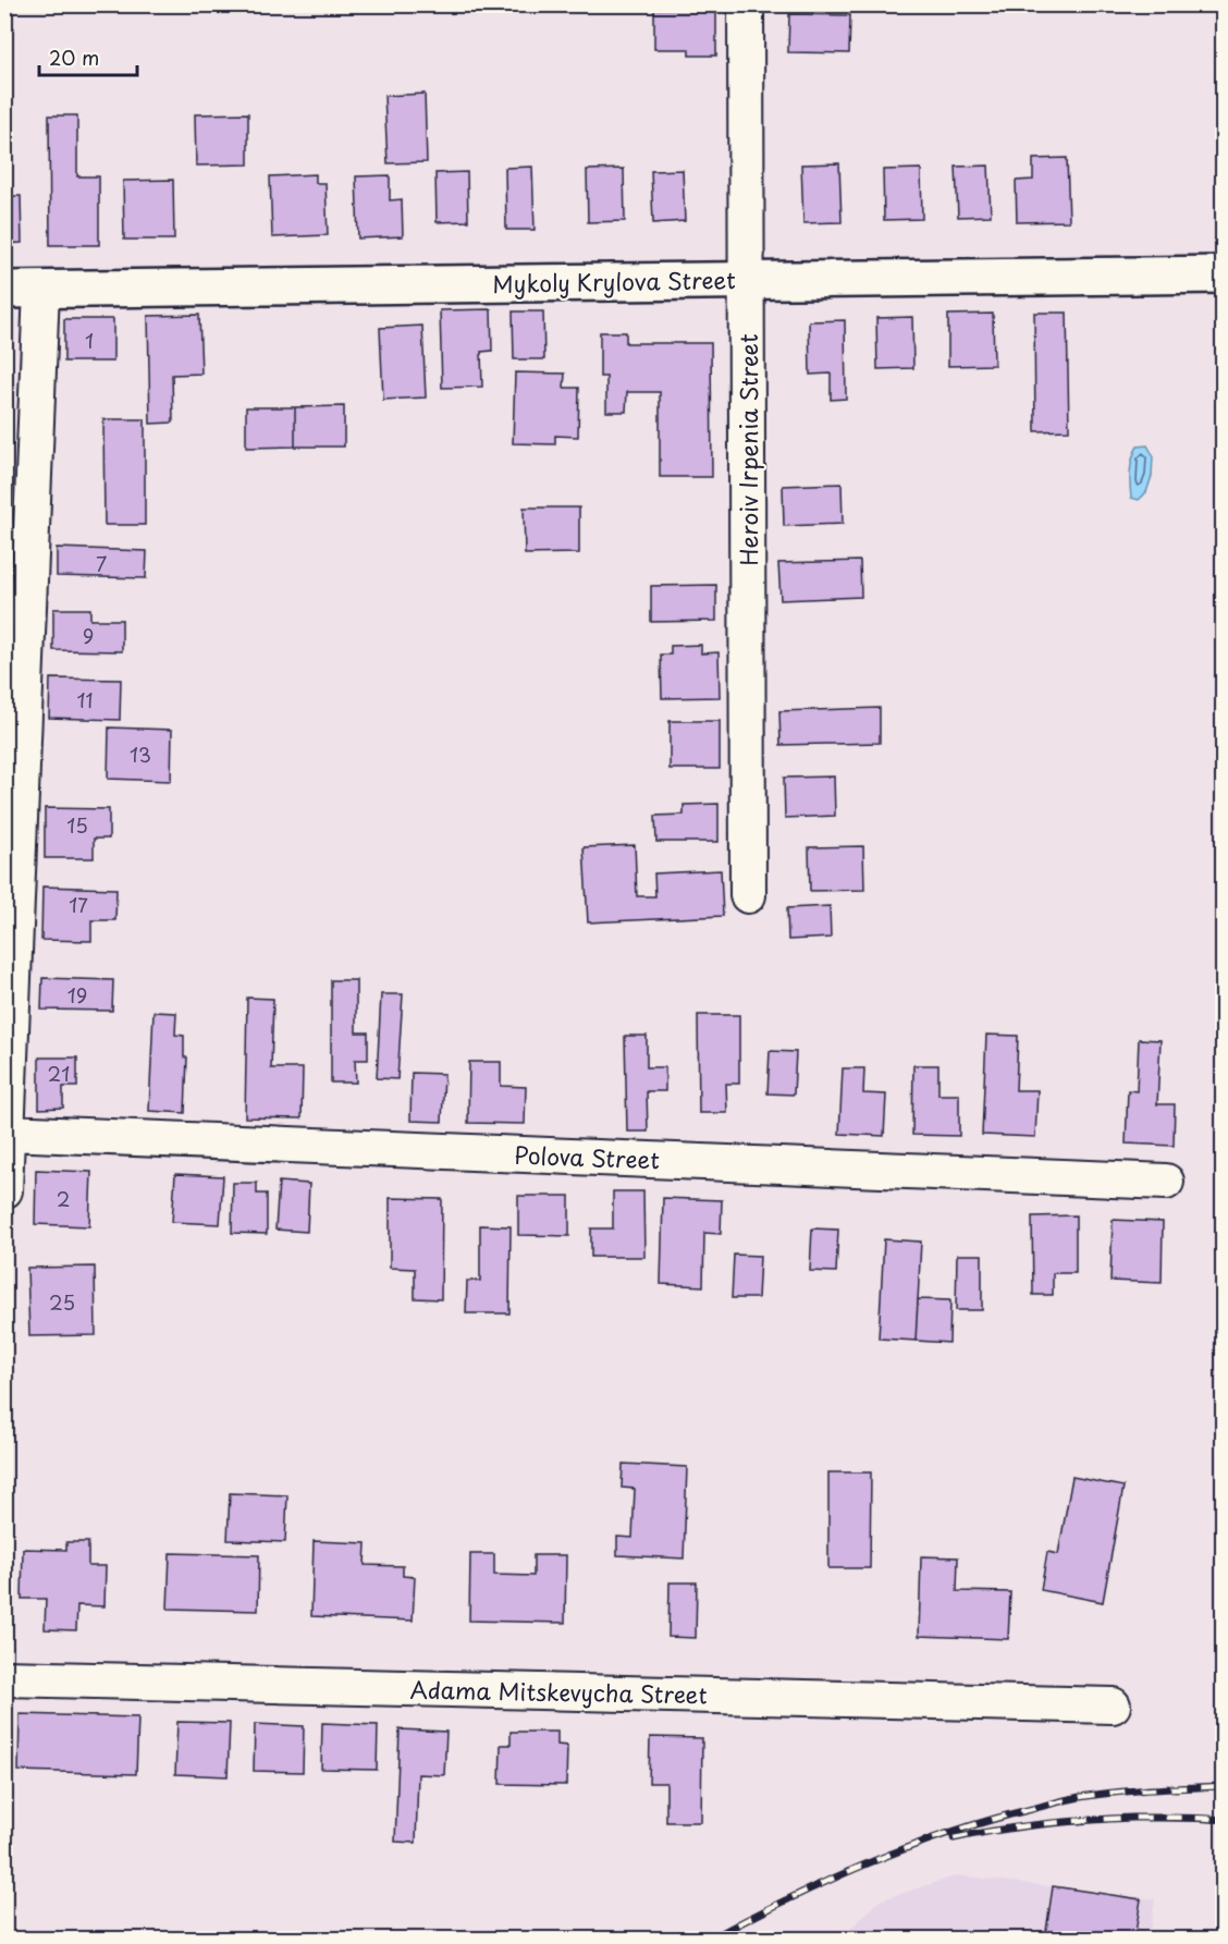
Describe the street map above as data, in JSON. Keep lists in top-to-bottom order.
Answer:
{
  "streets": {
    "street": [
      "Mykoly Krylova Street",
      "Heroiv Irpenia Street",
      "Polova Street",
      "Adama Mitskevycha Street"
    ]
  },
  "crossings": [
    ["Mykoly Krylova Street", "Heroiv Irpenia Street"]
  ],
  "house_numbers": [
    "1",
    "7",
    "9",
    "11",
    "13",
    "15",
    "17",
    "19",
    "21",
    "2",
    "25"
  ],
  "scale_bar": "20 m"
}
